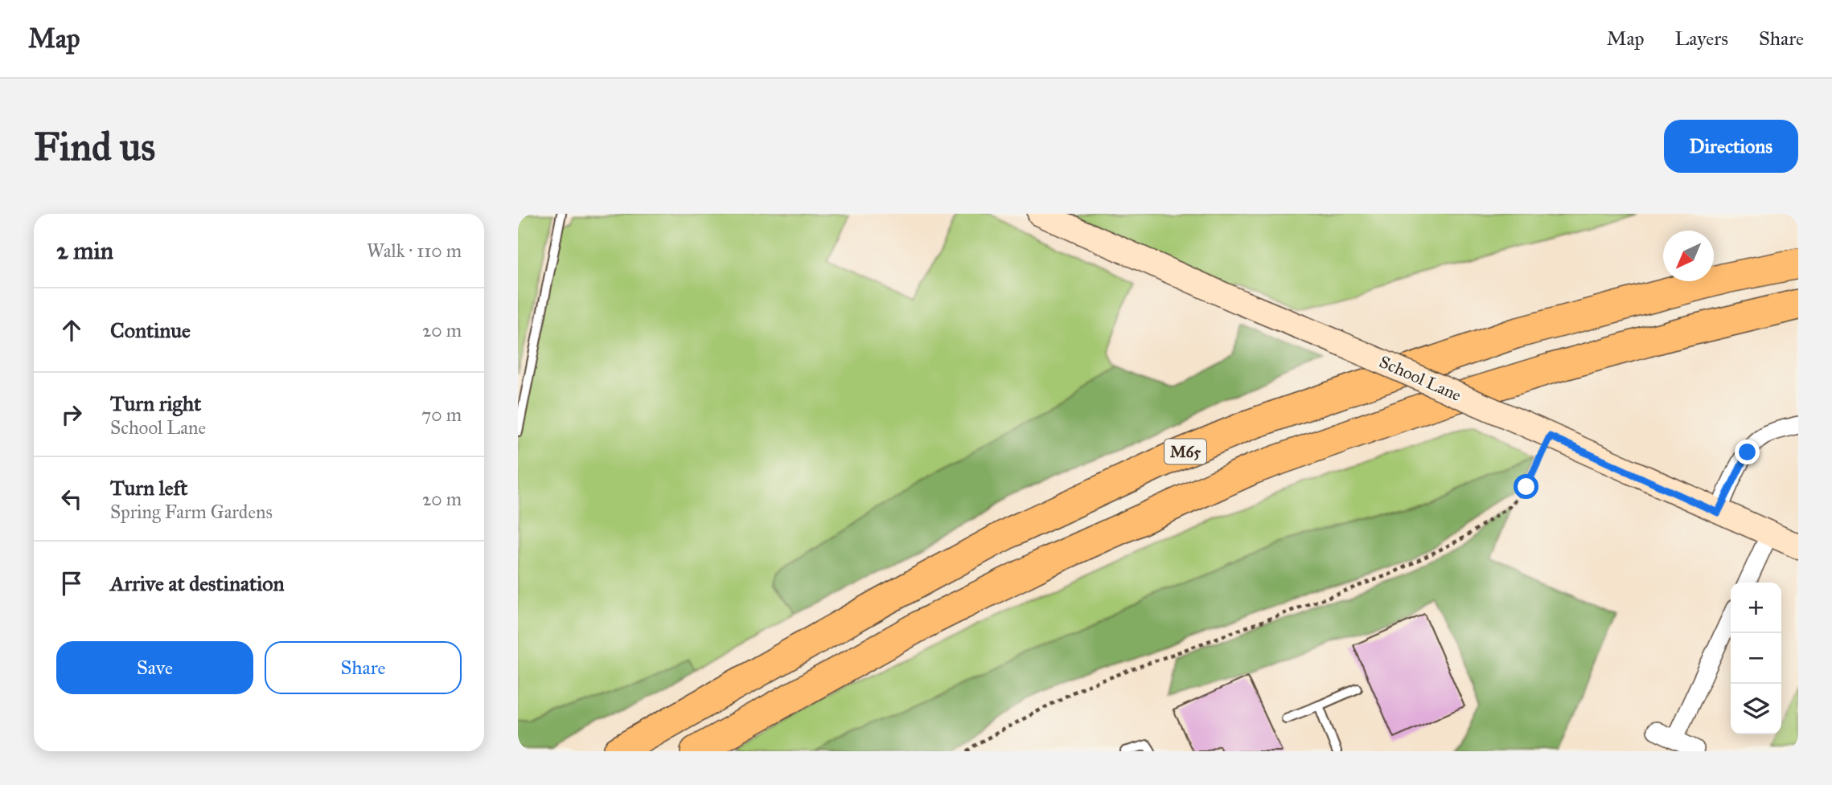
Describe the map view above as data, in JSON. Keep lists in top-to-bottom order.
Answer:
{
  "streets": {
    "highway": ["M65"],
    "main road": ["School Lane"]
  },
  "north": "bottom left",
  "page": {
    "header": "Map",
    "nav": ["Map", "Layers", "Share"],
    "buttons": [
      "Directions",
      ["Save", "Share"]
    ],
    "title": "Find us",
    "heading": ["2 min", "Walk · 110 m"],
    "list": [
      ["Continue", "20 m"],
      ["Turn right", "School Lane", "70 m"],
      ["Turn left", "Spring Farm Gardens", "20 m"],
      "Arrive at destination"
    ],
    "map_buttons": ["+", "−"]
  }
}
